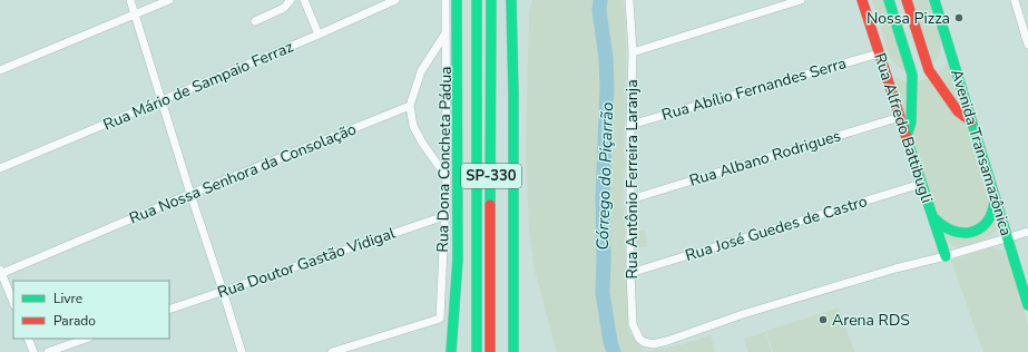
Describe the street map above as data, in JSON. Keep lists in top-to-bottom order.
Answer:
{
  "streets": {
    "main road": ["Rua Alfredo Battibugli", "Avenida Transamazônica", "SP-330"],
    "street": [
      "Rua Mário de Sampaio Ferraz",
      "Rua Abílio Fernandes Serra",
      "Rua Albano Rodrigues",
      "Rua Dona Concheta Pádua",
      "Rua Nossa Senhora da Consolação",
      "Rua Antônio Ferreira Laranja",
      "Rua José Guedes de Castro",
      "Rua Doutor Gastão Vidigal"
    ]
  },
  "crossings": [
    ["Rua Abílio Fernandes Serra", "Rua Alfredo Battibugli"],
    ["Rua Abílio Fernandes Serra", "Rua Antônio Ferreira Laranja"],
    ["Rua Alfredo Battibugli", "Rua Albano Rodrigues"],
    ["Rua Alfredo Battibugli", "Rua Antônio Ferreira Laranja"],
    ["Rua Alfredo Battibugli", "Rua José Guedes de Castro"],
    ["Rua Albano Rodrigues", "Rua Antônio Ferreira Laranja"],
    ["Rua Dona Concheta Pádua", "Rua Doutor Gastão Vidigal"],
    ["Rua Antônio Ferreira Laranja", "Rua José Guedes de Castro"]
  ],
  "water": ["Córrego do Piçarrão"],
  "places": ["Nossa Pizza", "Arena RDS"],
  "legend": ["Livre", "Parado"]
}
